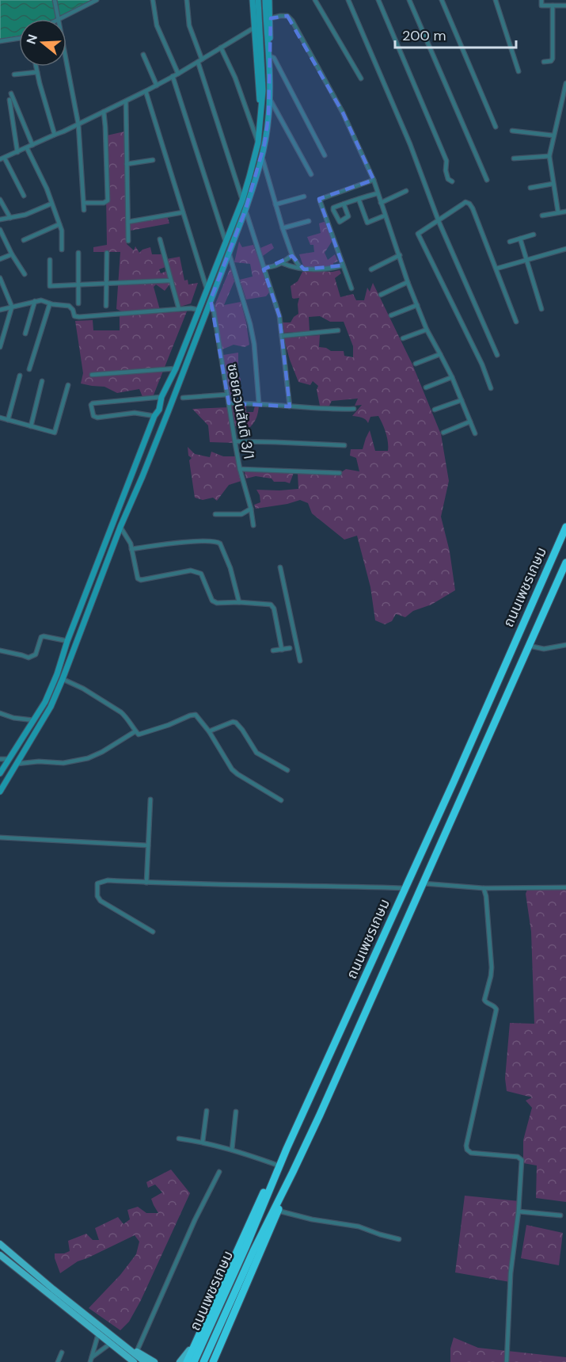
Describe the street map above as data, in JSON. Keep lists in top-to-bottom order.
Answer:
{
  "streets": {
    "highway": ["ถนนเพชรเกษม"],
    "street": ["ซอยควนสันติ 3/1"]
  },
  "scale_bar": "200 m",
  "north": "left"
}
